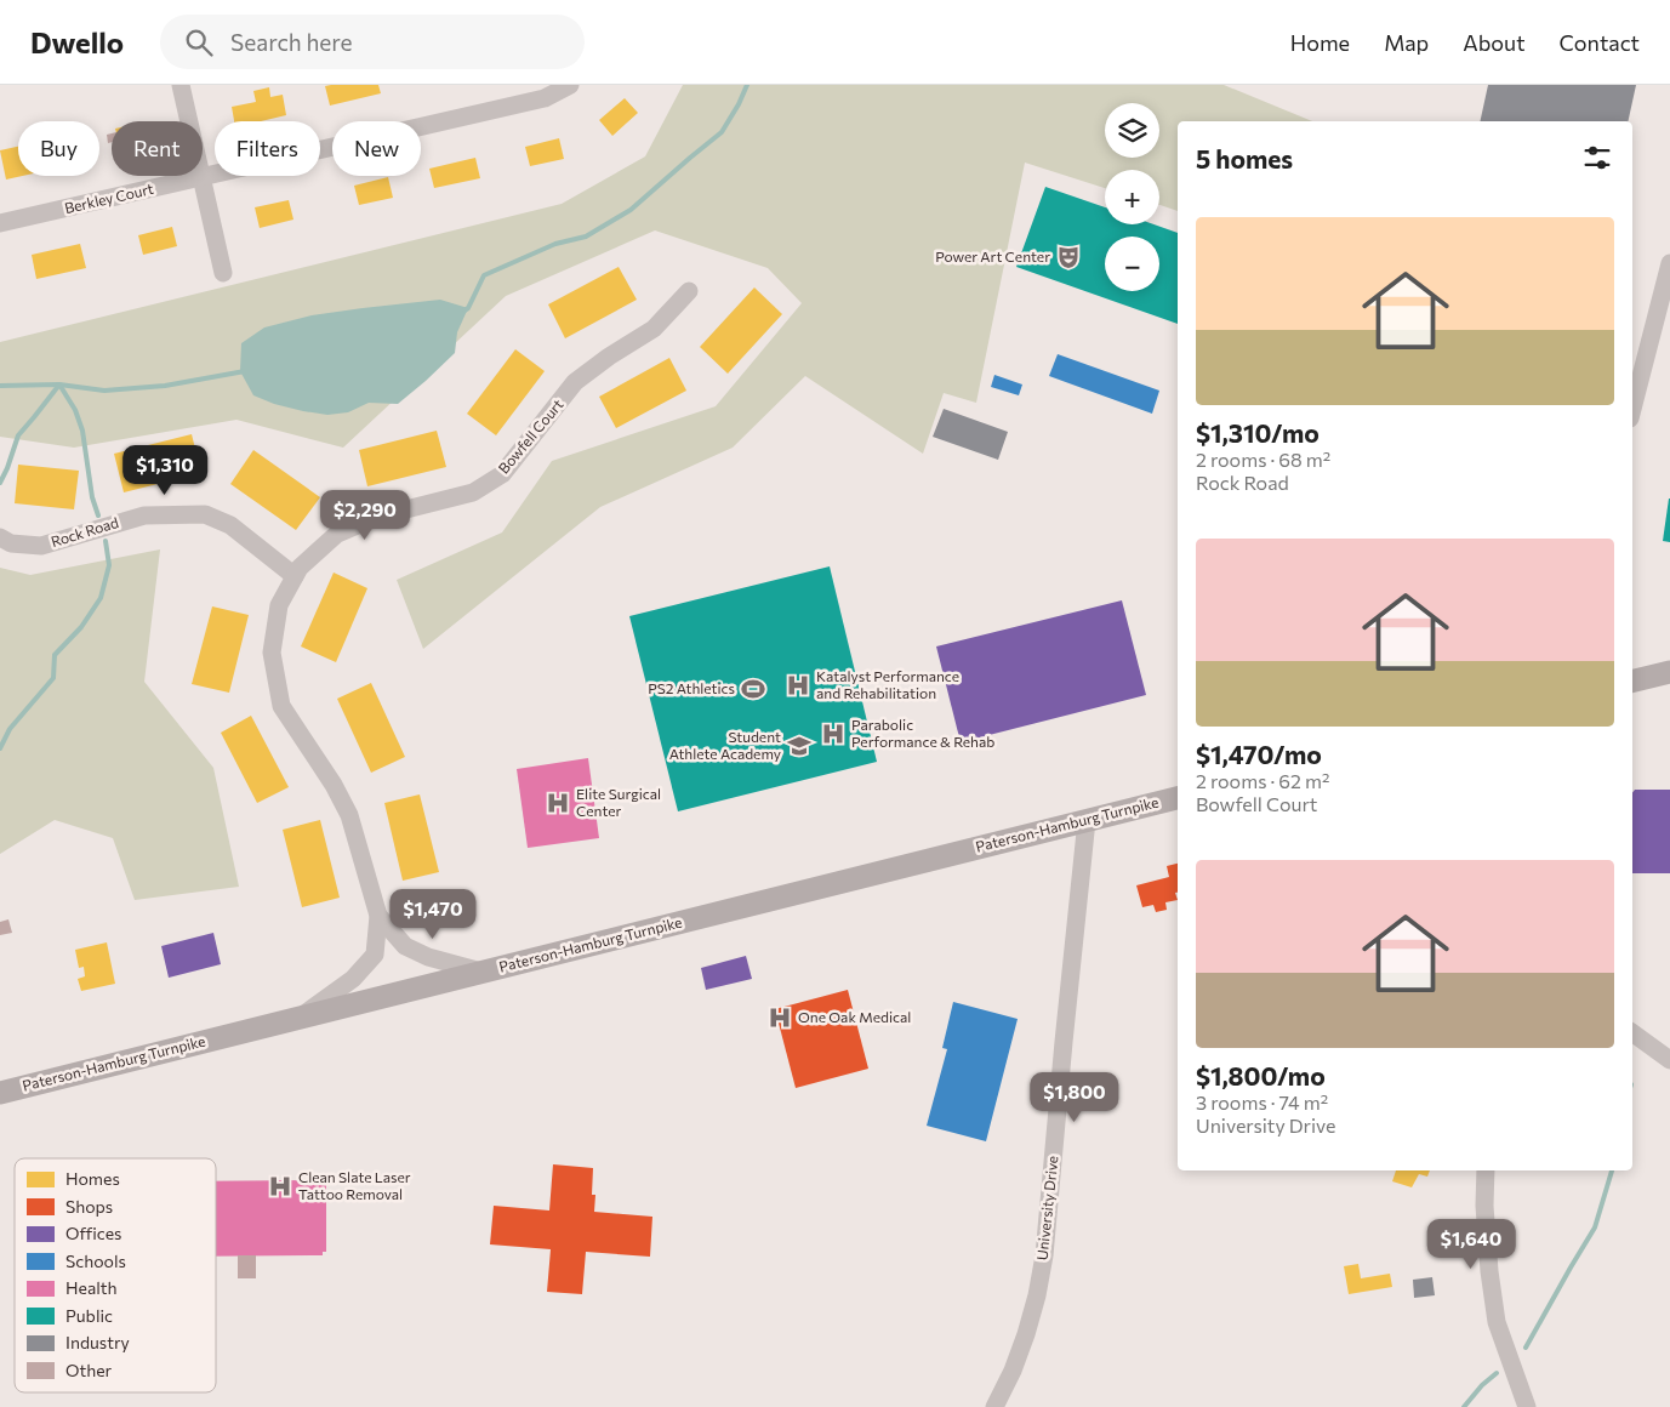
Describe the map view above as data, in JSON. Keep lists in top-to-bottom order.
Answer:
{
  "streets": {
    "main road": ["Paterson-Hamburg Turnpike"],
    "street": [
      "Berkley Court",
      "Bowfell Court",
      "Rock Road",
      "University Drive"
    ]
  },
  "crossings": [
    ["Bowfell Court", "Rock Road"],
    ["Bowfell Court", "Paterson-Hamburg Turnpike"],
    ["Paterson-Hamburg Turnpike", "University Drive"]
  ],
  "places": {
    "theatre": ["Power Art Center"],
    "hospital": [
      "Katalyst Performance and Rehabilitation",
      "Parabolic Performance & Rehab",
      "Elite Surgical Center",
      "One Oak Medical",
      "Clean Slate Laser Tattoo Removal"
    ],
    "sports": ["PS2 Athletics"],
    "school or university": ["Student Athlete Academy"]
  },
  "legend": [
    "Homes",
    "Shops",
    "Offices",
    "Schools",
    "Health",
    "Public",
    "Industry",
    "Other"
  ],
  "page": {
    "header": "Dwello",
    "search": "Search here",
    "nav": [
      "Home",
      "Map",
      "About",
      "Contact"
    ],
    "map_buttons": ["+", "−"],
    "chip": [
      "Buy",
      "Rent",
      "Filters",
      "New"
    ],
    "heading": "5 homes",
    "list": [
      {
        "name": "$1,310/mo",
        "note": "2 rooms · 68 m² · Rock Road"
      },
      {
        "name": "$1,470/mo",
        "note": "2 rooms · 62 m² · Bowfell Court"
      },
      {
        "name": "$1,800/mo",
        "note": "3 rooms · 74 m² · University Drive"
      }
    ],
    "price": [
      "$1,310",
      "$2,290",
      "$1,470",
      "$1,800",
      "$1,640"
    ]
  }
}
